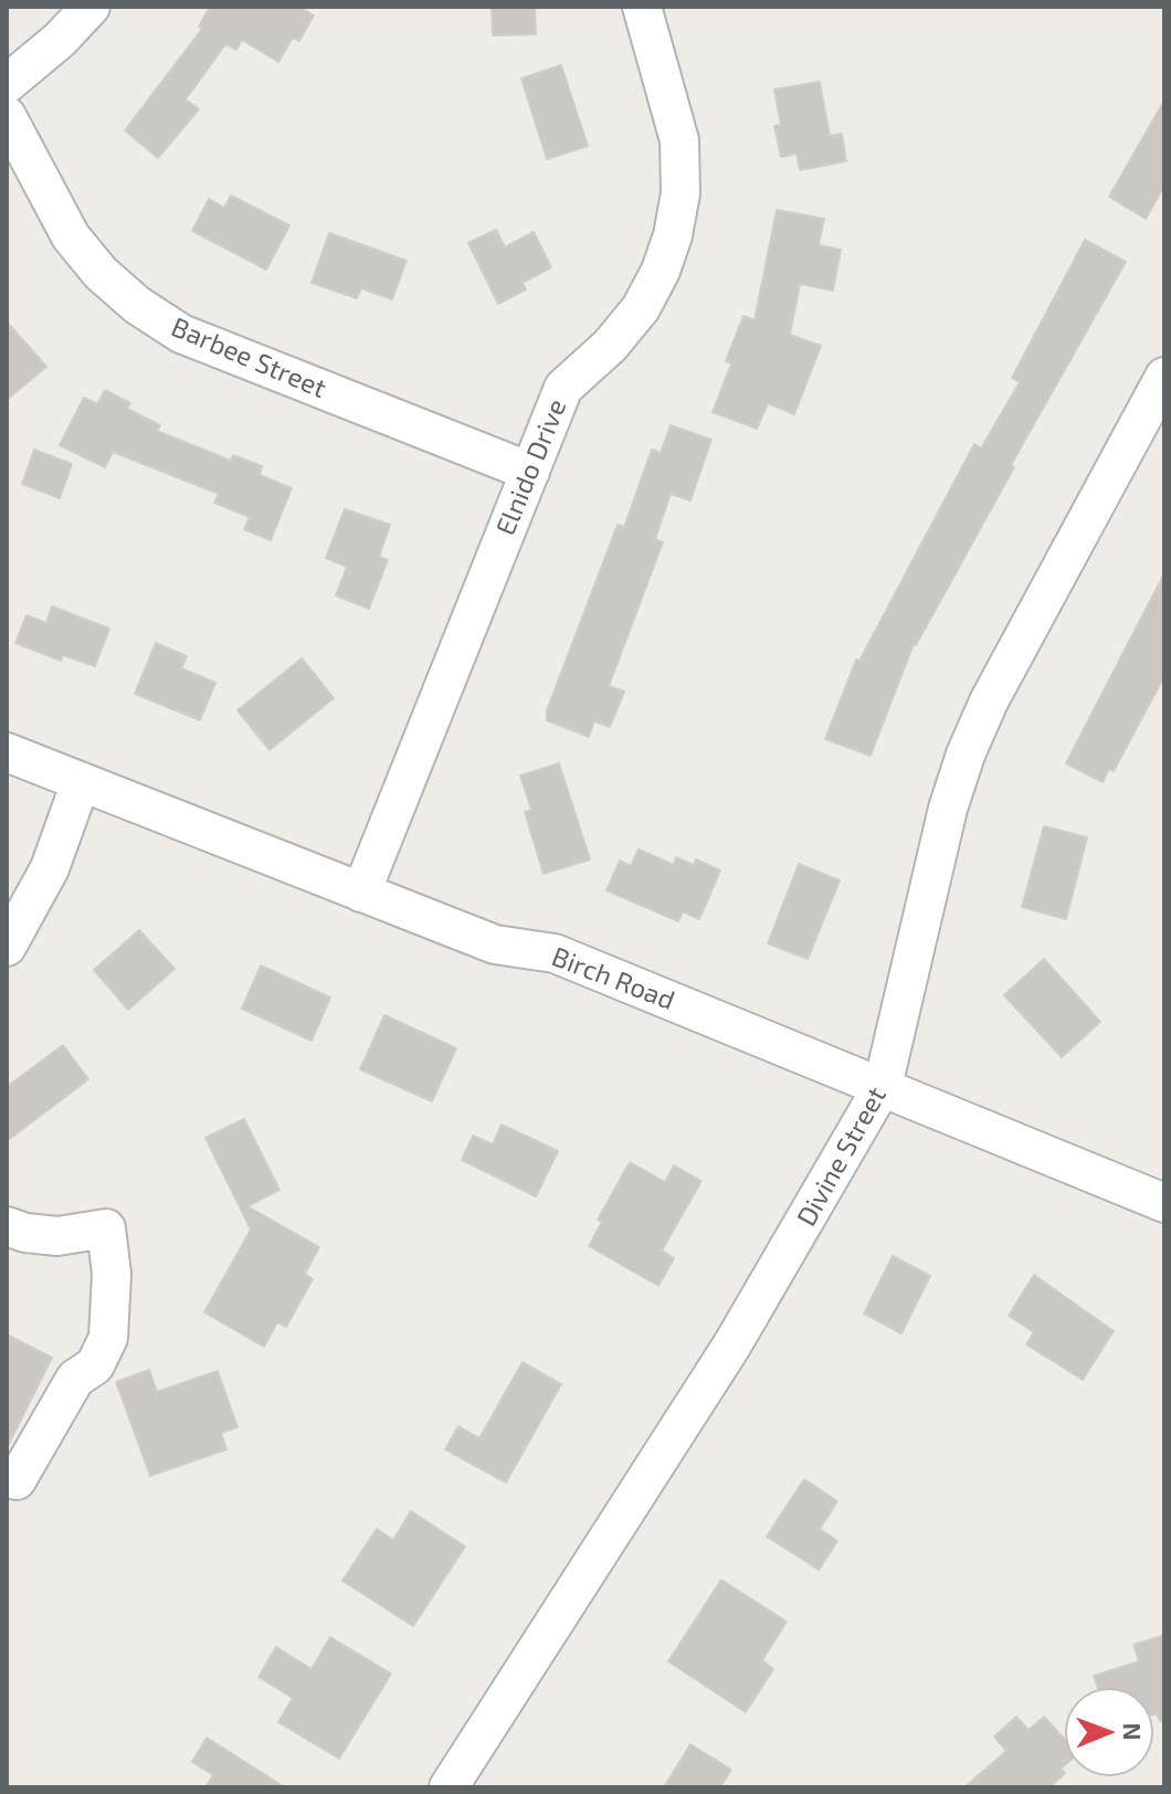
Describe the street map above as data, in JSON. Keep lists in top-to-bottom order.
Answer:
{
  "streets": {
    "street": [
      "Barbee Street",
      "Elnido Drive",
      "Birch Road",
      "Divine Street"
    ]
  },
  "crossings": [
    ["Barbee Street", "Elnido Drive"],
    ["Elnido Drive", "Birch Road"],
    ["Birch Road", "Divine Street"]
  ],
  "north": "right"
}
